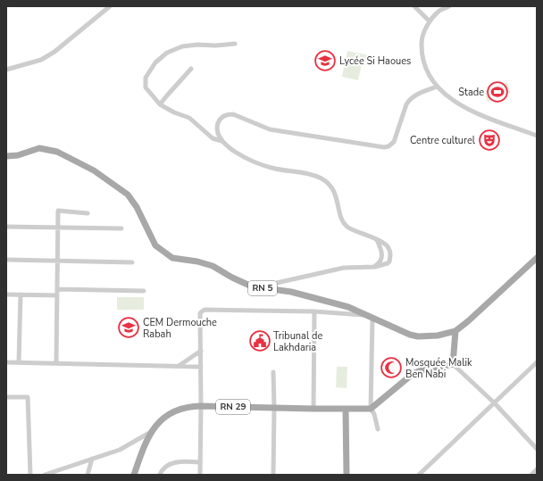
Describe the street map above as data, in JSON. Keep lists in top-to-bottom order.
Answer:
{
  "streets": {
    "main road": ["RN 5", "RN 29"]
  },
  "places": {
    "school or university": ["Lycée Si Haoues", "CEM Dermouche Rabah"],
    "sports": ["Stade"],
    "theatre": ["Centre culturel"],
    "public building": ["Tribunal de Lakhdaria"],
    "mosque": ["Mosquée Malik Ben Nabi"]
  }
}
